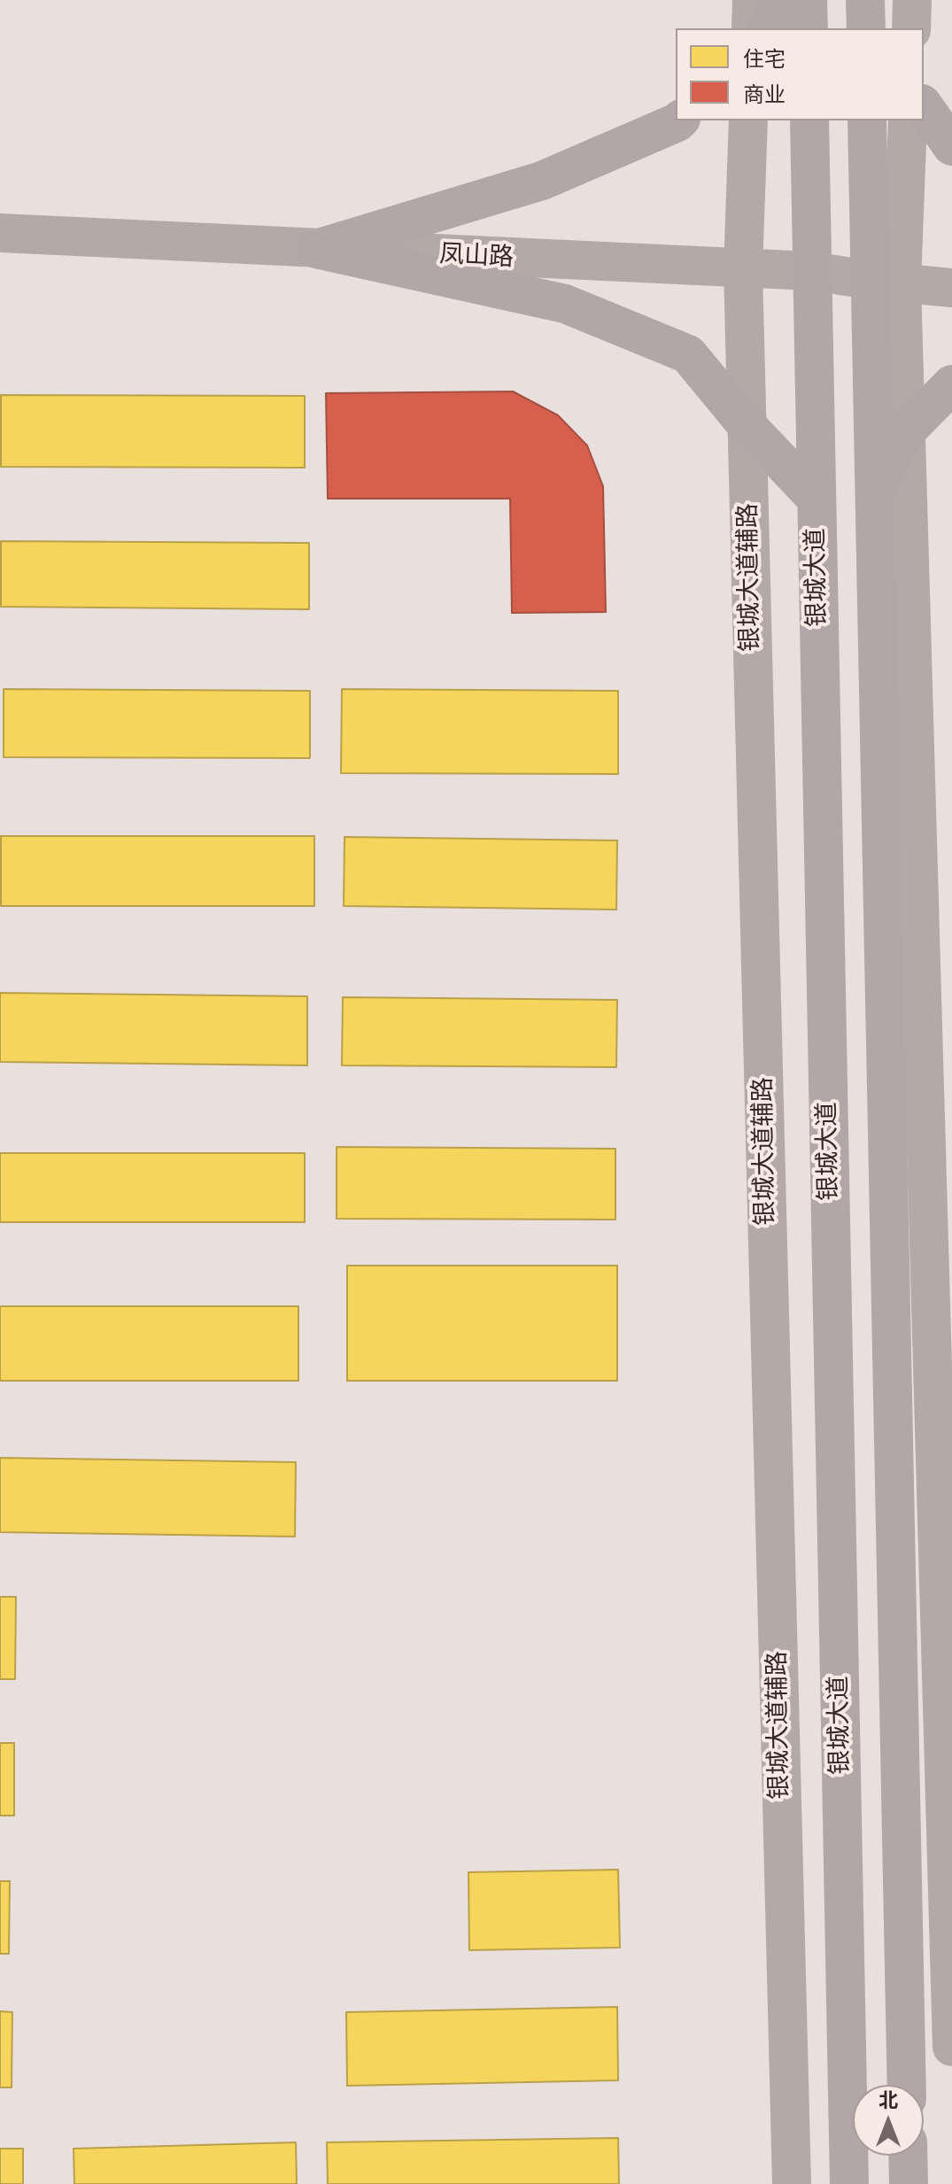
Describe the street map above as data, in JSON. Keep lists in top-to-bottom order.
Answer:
{
  "streets": {
    "main road": ["银城大道"],
    "street": ["凤山路", "银城大道辅路"]
  },
  "crossings": [
    ["凤山路", "银城大道辅路"],
    ["凤山路", "银城大道"]
  ],
  "legend": ["住宅", "商业"],
  "north": "top"
}
